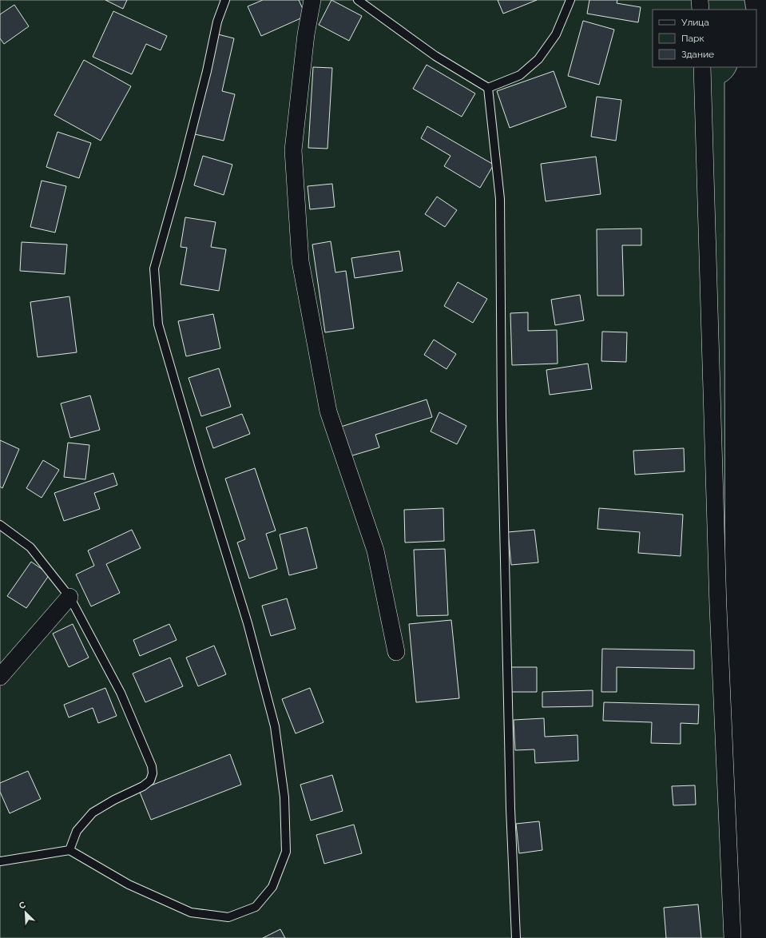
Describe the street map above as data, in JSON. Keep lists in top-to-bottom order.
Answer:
{
  "legend": ["Улица", "Парк", "Здание"],
  "north": "top left"
}
